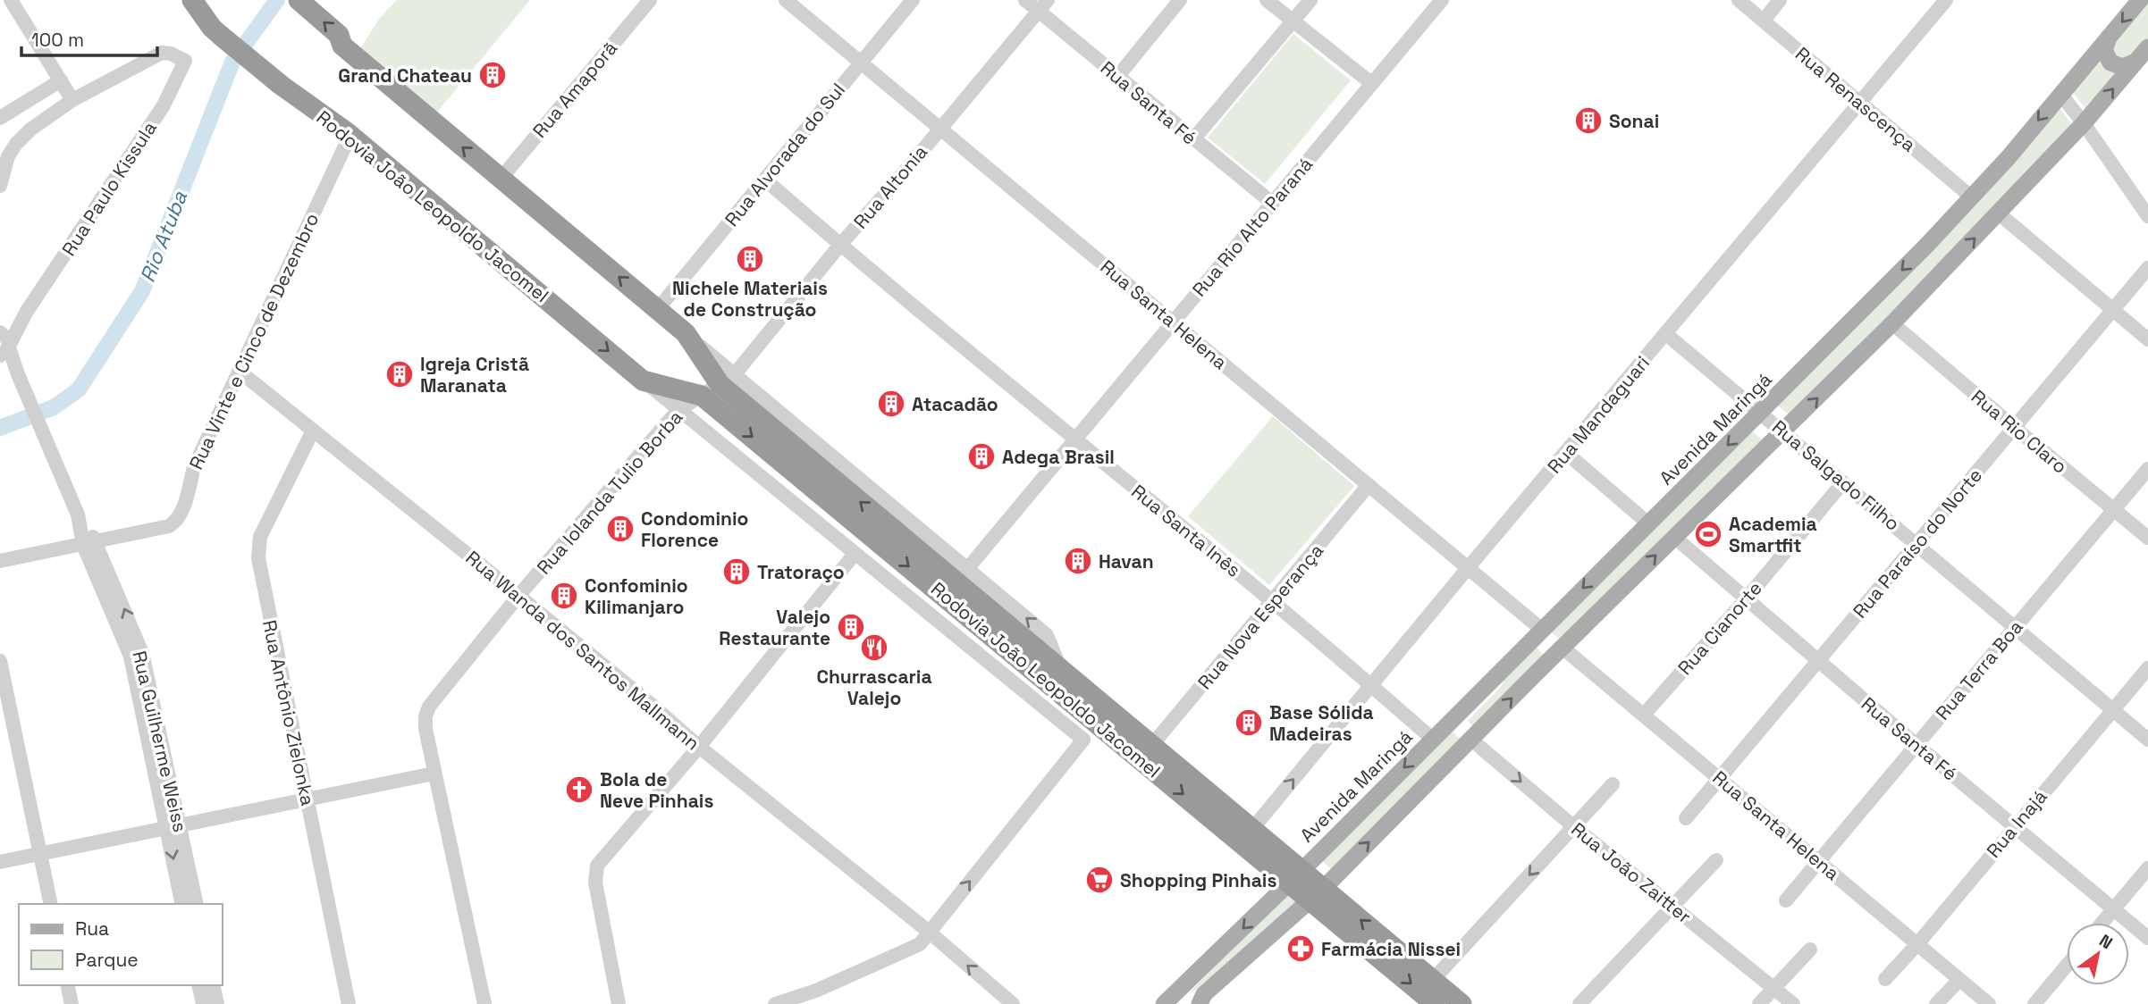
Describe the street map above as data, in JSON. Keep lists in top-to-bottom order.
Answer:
{
  "streets": {
    "highway": ["Rodovia João Leopoldo Jacomel"],
    "main road": ["Avenida Maringá"],
    "street": [
      "Rua Amaporã",
      "Rua Renascença",
      "Rua Santa Fé",
      "Rua Alvorada do Sul",
      "Rua Altonia",
      "Rua Paulo Kissula",
      "Rua Rio Alto Paraná",
      "Rua Santa Helena",
      "Rua Vinte e Cinco de Dezembro",
      "Rua Mandaguari",
      "Rua Rio Claro",
      "Rua Salgado Filho",
      "Rua Iolanda Tulio Borba",
      "Rua Santa Inês",
      "Rua Paraíso do Norte",
      "Rua Nova Esperança",
      "Rua Cianorte",
      "Rua Wanda dos Santos Mallmann",
      "Rua Terra Boa",
      "Rua Antônio Zielonka",
      "Rua Guilherme Weiss",
      "Rua Inajá",
      "Rua João Zaitter"
    ]
  },
  "crossings": [
    ["Rua Amaporã", "Rodovia João Leopoldo Jacomel"],
    ["Rua Renascença", "Rua Mandaguari"],
    ["Rua Renascença", "Avenida Maringá"],
    ["Rua Santa Fé", "Rua Altonia"],
    ["Rua Santa Fé", "Rua Rio Alto Paraná"],
    ["Rua Santa Fé", "Rua Paraíso do Norte"],
    ["Rua Santa Fé", "Rua Cianorte"],
    ["Rua Santa Fé", "Rua Terra Boa"],
    ["Rua Santa Fé", "Rua Inajá"],
    ["Rua Alvorada do Sul", "Rodovia João Leopoldo Jacomel"],
    ["Rua Alvorada do Sul", "Rua Santa Helena"],
    ["Rua Alvorada do Sul", "Rua Santa Inês"],
    ["Rua Altonia", "Rodovia João Leopoldo Jacomel"],
    ["Rua Altonia", "Rua Santa Helena"],
    ["Rua Altonia", "Rua Iolanda Tulio Borba"],
    ["Rua Altonia", "Rua Santa Inês"],
    ["Rua Paulo Kissula", "Rua Guilherme Weiss"],
    ["Rodovia João Leopoldo Jacomel", "Rua Rio Alto Paraná"],
    ["Rodovia João Leopoldo Jacomel", "Rua Vinte e Cinco de Dezembro"],
    ["Rodovia João Leopoldo Jacomel", "Rua Mandaguari"],
    ["Rodovia João Leopoldo Jacomel", "Avenida Maringá"],
    ["Rodovia João Leopoldo Jacomel", "Rua Iolanda Tulio Borba"],
    ["Rodovia João Leopoldo Jacomel", "Rua Nova Esperança"],
    ["Rua Rio Alto Paraná", "Rua Santa Helena"],
    ["Rua Rio Alto Paraná", "Rua Santa Inês"],
    ["Rua Santa Helena", "Rua Mandaguari"],
    ["Rua Santa Helena", "Avenida Maringá"],
    ["Rua Santa Helena", "Rua Paraíso do Norte"],
    ["Rua Santa Helena", "Rua Nova Esperança"],
    ["Rua Santa Helena", "Rua Cianorte"],
    ["Rua Santa Helena", "Rua Terra Boa"],
    ["Rua Santa Helena", "Rua Inajá"],
    ["Rua Vinte e Cinco de Dezembro", "Rua Wanda dos Santos Mallmann"],
    ["Rua Vinte e Cinco de Dezembro", "Rua Guilherme Weiss"],
    ["Rua Mandaguari", "Rua Salgado Filho"],
    ["Rua Mandaguari", "Rua Santa Inês"],
    ["Avenida Maringá", "Rua Salgado Filho"],
    ["Avenida Maringá", "Rua Santa Inês"],
    ["Rua Rio Claro", "Rua Paraíso do Norte"],
    ["Rua Rio Claro", "Rua Terra Boa"],
    ["Rua Salgado Filho", "Rua Paraíso do Norte"],
    ["Rua Salgado Filho", "Rua Cianorte"],
    ["Rua Salgado Filho", "Rua Terra Boa"],
    ["Rua Salgado Filho", "Rua Inajá"],
    ["Rua Iolanda Tulio Borba", "Rua Wanda dos Santos Mallmann"],
    ["Rua Santa Inês", "Rua Nova Esperança"],
    ["Rua Wanda dos Santos Mallmann", "Rua Antônio Zielonka"]
  ],
  "water": ["Rio Atuba"],
  "places": {
    "building": [
      "Grand Chateau",
      "Sonai",
      "Nichele Materiais de Construção",
      "Igreja Cristã Maranata",
      "Atacadão",
      "Adega Brasil",
      "Condominio Florence",
      "Havan",
      "Tratoraço",
      "Confominio Kilimanjaro",
      "Valejo Restaurante",
      "Base Sólida Madeiras"
    ],
    "sports": ["Academia Smartfit"],
    "restaurant": ["Churrascaria Valejo"],
    "church": ["Bola de Neve Pinhais"],
    "supermarket": ["Shopping Pinhais"],
    "pharmacy": ["Farmácia Nissei"]
  },
  "legend": ["Rua", "Parque"],
  "scale_bar": "100 m",
  "north": "top right"
}
